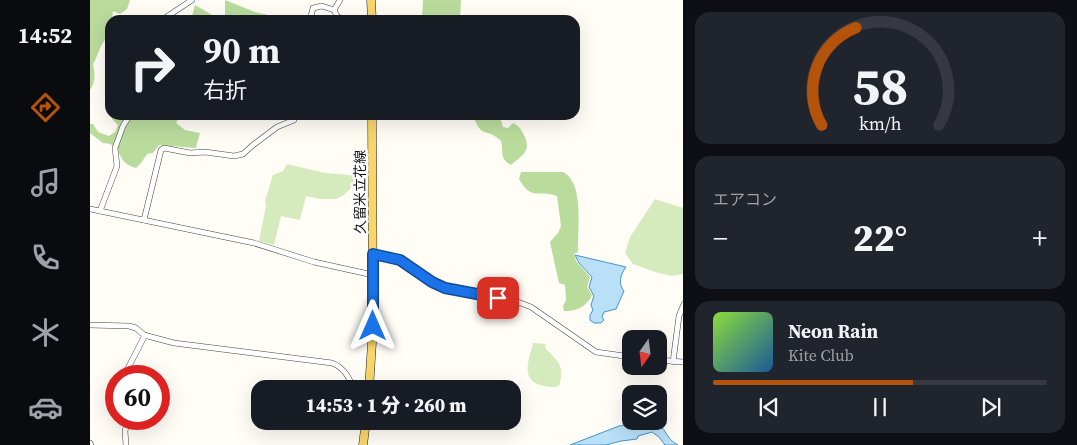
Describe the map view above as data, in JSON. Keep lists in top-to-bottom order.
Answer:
{
  "streets": {
    "main road": ["久留米立花線"]
  },
  "north": "bottom",
  "page": {
    "tabs": "14:52",
    "turn": ["90 m", "右折"],
    "tile": "エアコン",
    "heat": ["−", "22°", "+"],
    "song": ["Neon Rain", "Kite Club"],
    "limit": "60",
    "trip": "14:53 · 1 分 · 260 m",
    "gauge": ["58", "km/h"]
  }
}
